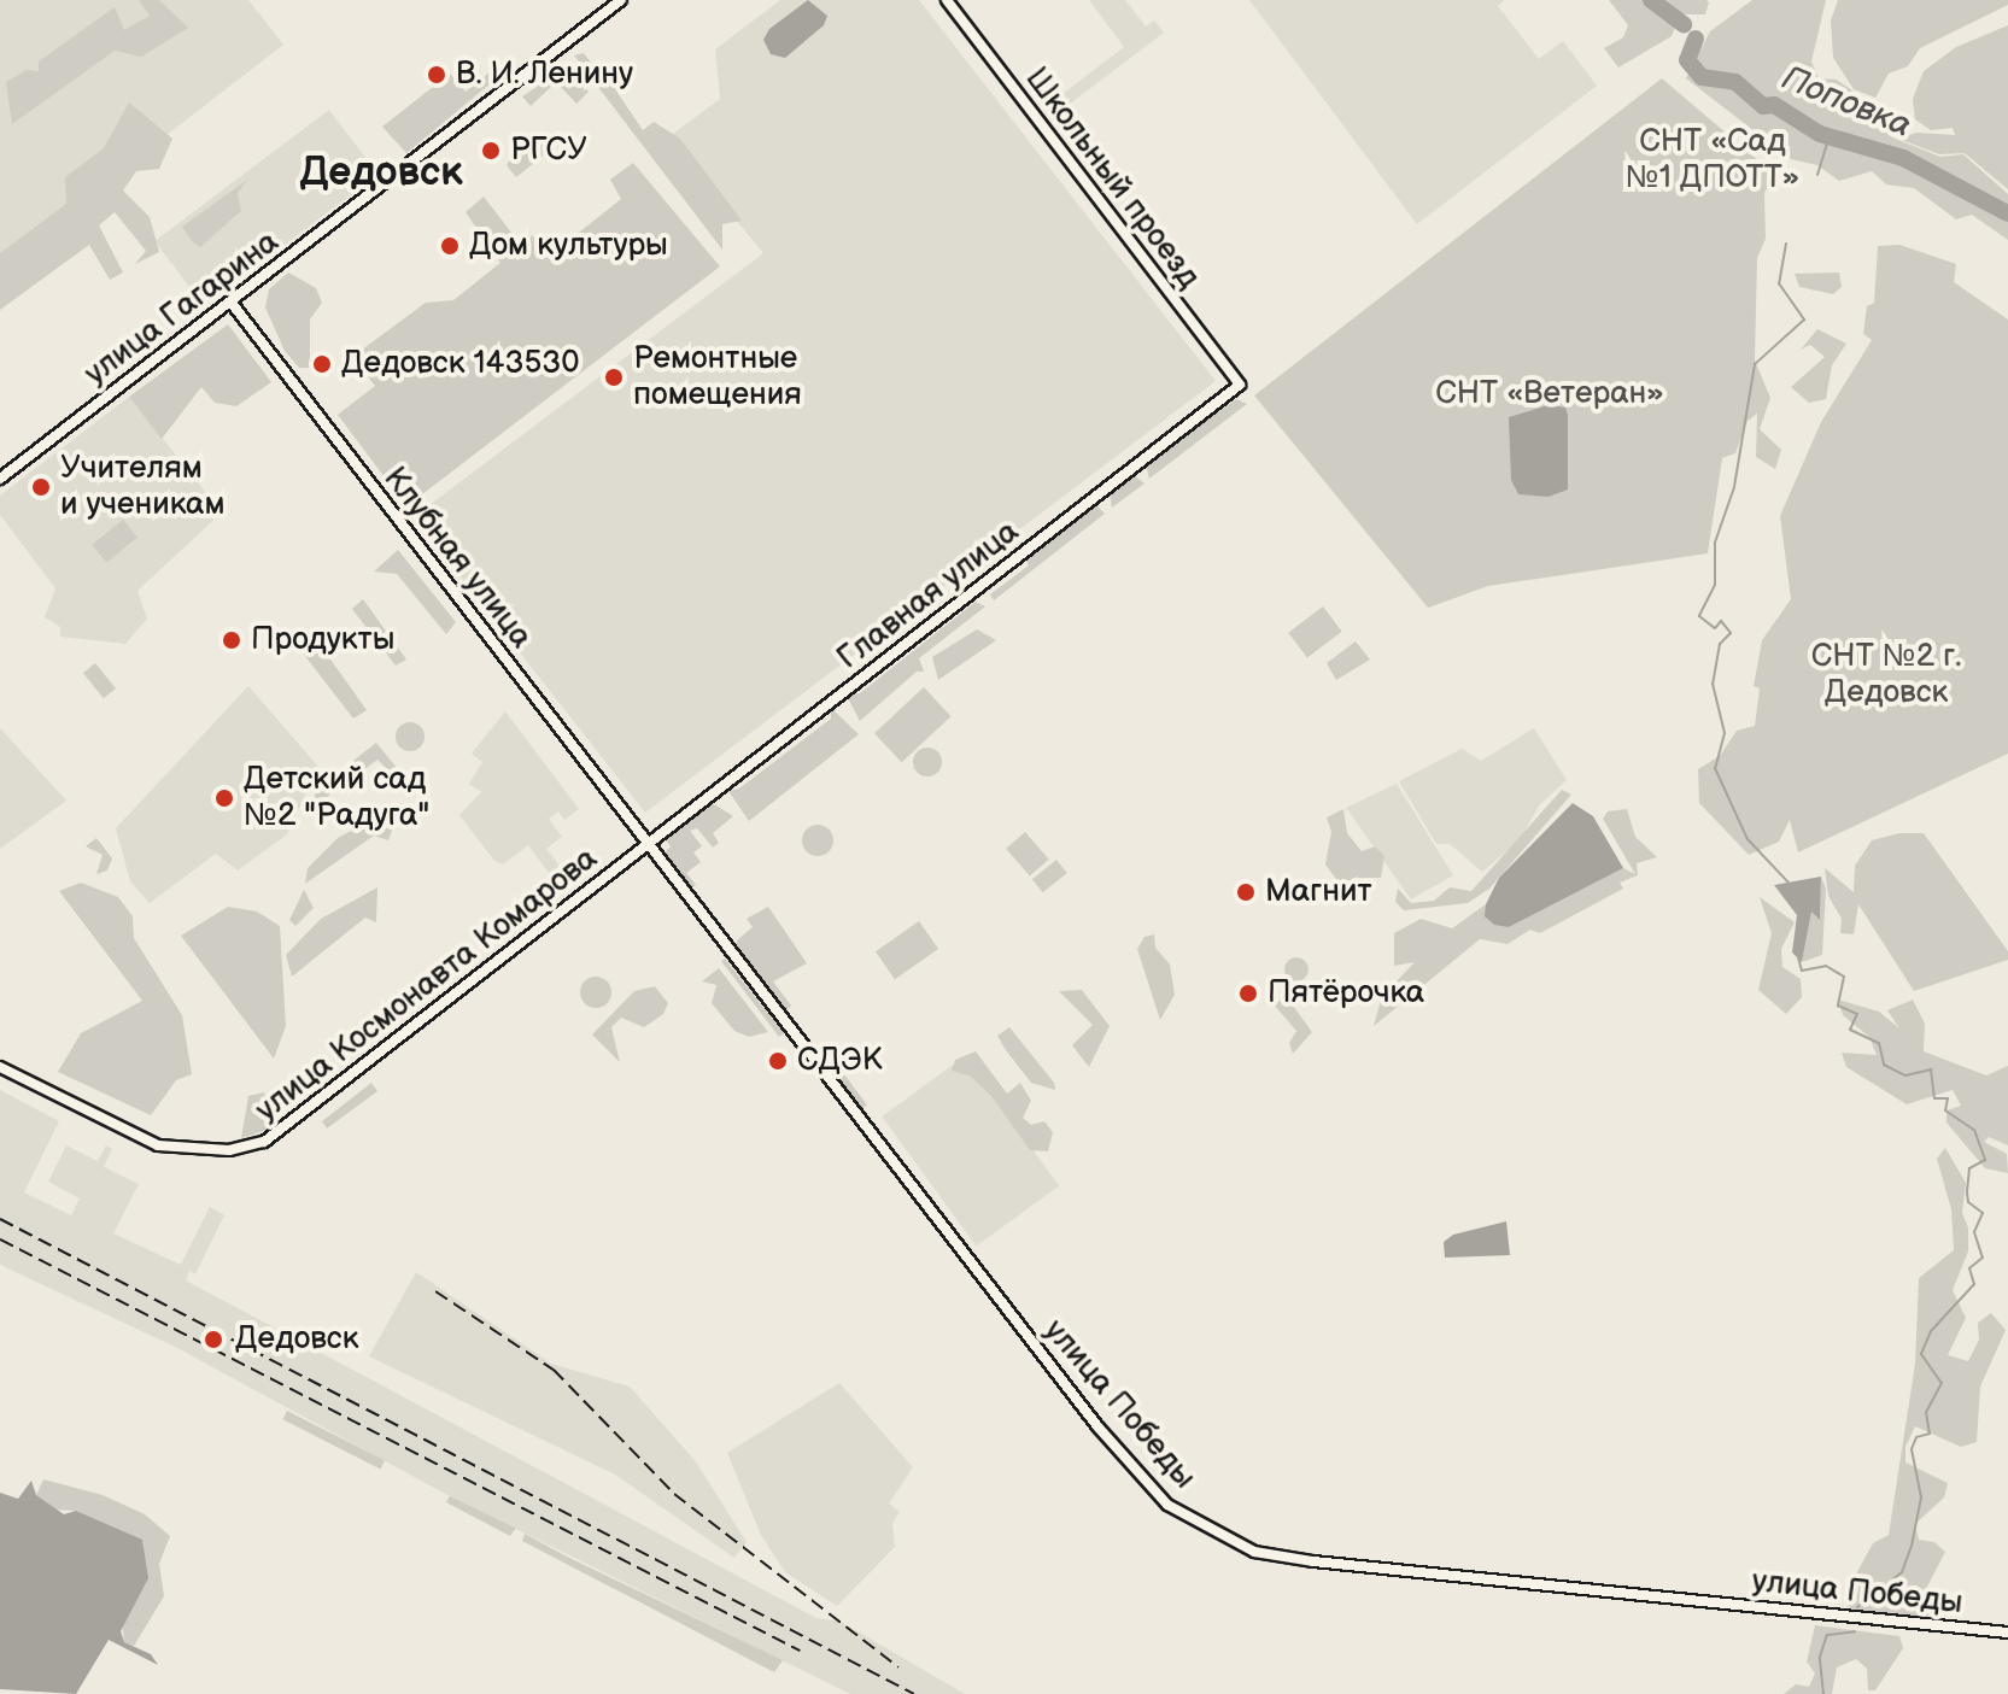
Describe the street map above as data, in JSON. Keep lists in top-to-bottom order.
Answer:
{
  "streets": {
    "street": [
      "Школьный проезд",
      "улица Гагарина",
      "Клубная улица",
      "Главная улица",
      "улица Космонавта Комарова",
      "улица Победы"
    ]
  },
  "crossings": [
    ["Школьный проезд", "Главная улица"],
    ["улица Гагарина", "Клубная улица"],
    ["Клубная улица", "Главная улица"],
    ["Клубная улица", "улица Космонавта Комарова"],
    ["Клубная улица", "улица Победы"],
    ["Главная улица", "улица Космонавта Комарова"],
    ["Главная улица", "улица Победы"],
    ["улица Космонавта Комарова", "улица Победы"]
  ],
  "districts": ["Дедовск"],
  "water": ["Поповка"],
  "parks": ["СНТ «Сад №1 ДПОТТ»", "СНТ «Ветеран»", "СНТ №2 г. Дедовск"],
  "places": [
    "В. И. Ленину",
    "РГСУ",
    "Дом культуры",
    "Дедовск 143530",
    "Ремонтные помещения",
    "Учителям и ученикам",
    "Продукты",
    "Детский сад №2 \"Радуга\"",
    "Магнит",
    "Пятёрочка",
    "СДЭК",
    "Дедовск"
  ]
}
